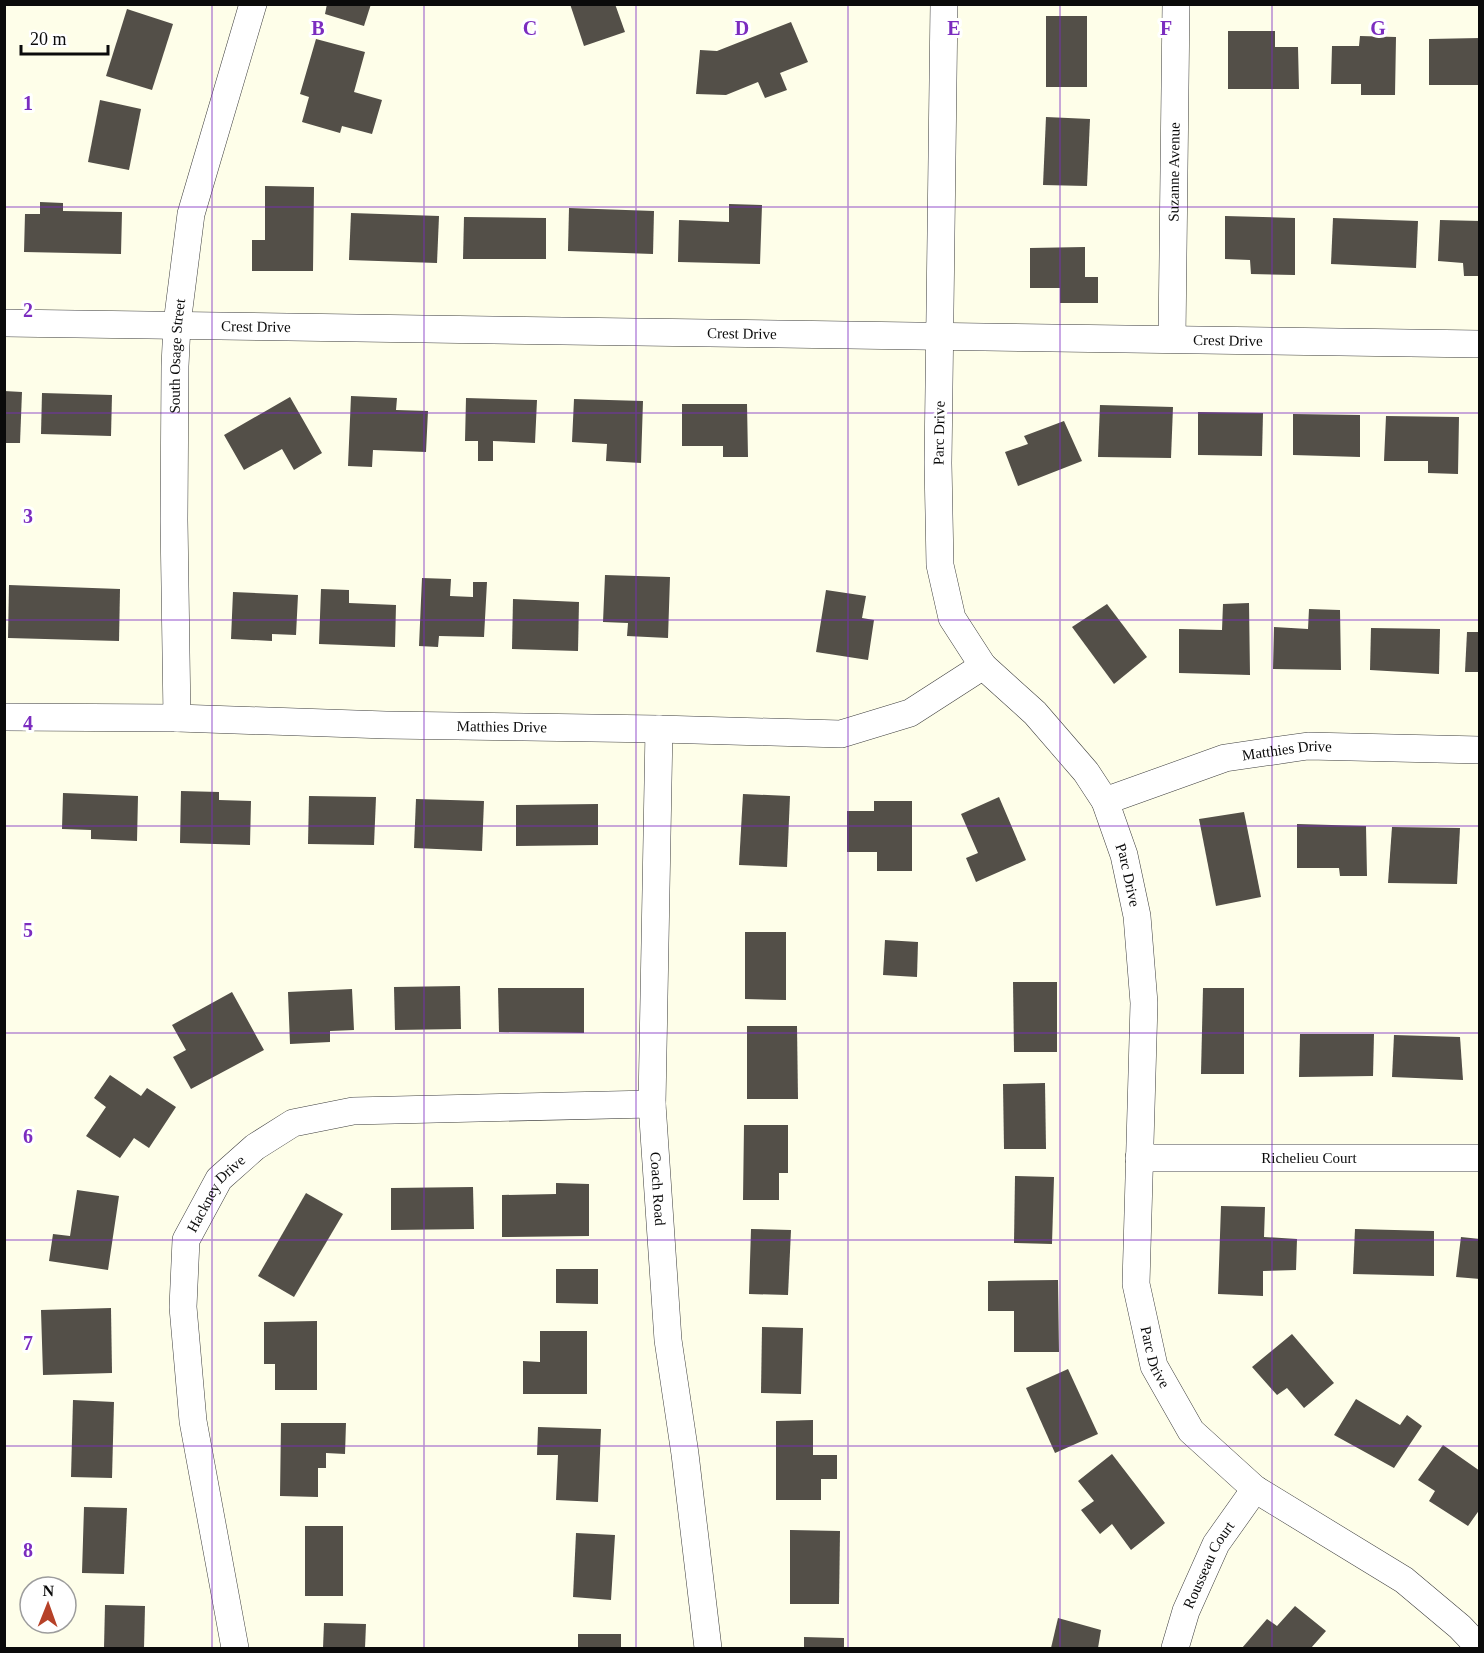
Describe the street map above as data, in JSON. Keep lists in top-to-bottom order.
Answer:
{
  "streets": {
    "street": [
      "Suzanne Avenue",
      "Crest Drive",
      "South Osage Street",
      "Parc Drive",
      "Matthies Drive",
      "Richelieu Court",
      "Coach Road",
      "Hackney Drive",
      "Rousseau Court"
    ]
  },
  "crossings": [
    ["Suzanne Avenue", "Crest Drive"],
    ["Crest Drive", "South Osage Street"],
    ["Crest Drive", "Parc Drive"],
    ["South Osage Street", "Matthies Drive"],
    ["Parc Drive", "Matthies Drive"],
    ["Parc Drive", "Richelieu Court"],
    ["Parc Drive", "Rousseau Court"],
    ["Matthies Drive", "Coach Road"],
    ["Coach Road", "Hackney Drive"]
  ],
  "scale_bar": "20 m",
  "north": "top",
  "grid": {
    "columns": [
      "B",
      "C",
      "D",
      "E",
      "F",
      "G"
    ],
    "rows": [
      "1",
      "2",
      "3",
      "4",
      "5",
      "6",
      "7",
      "8"
    ]
  }
}
